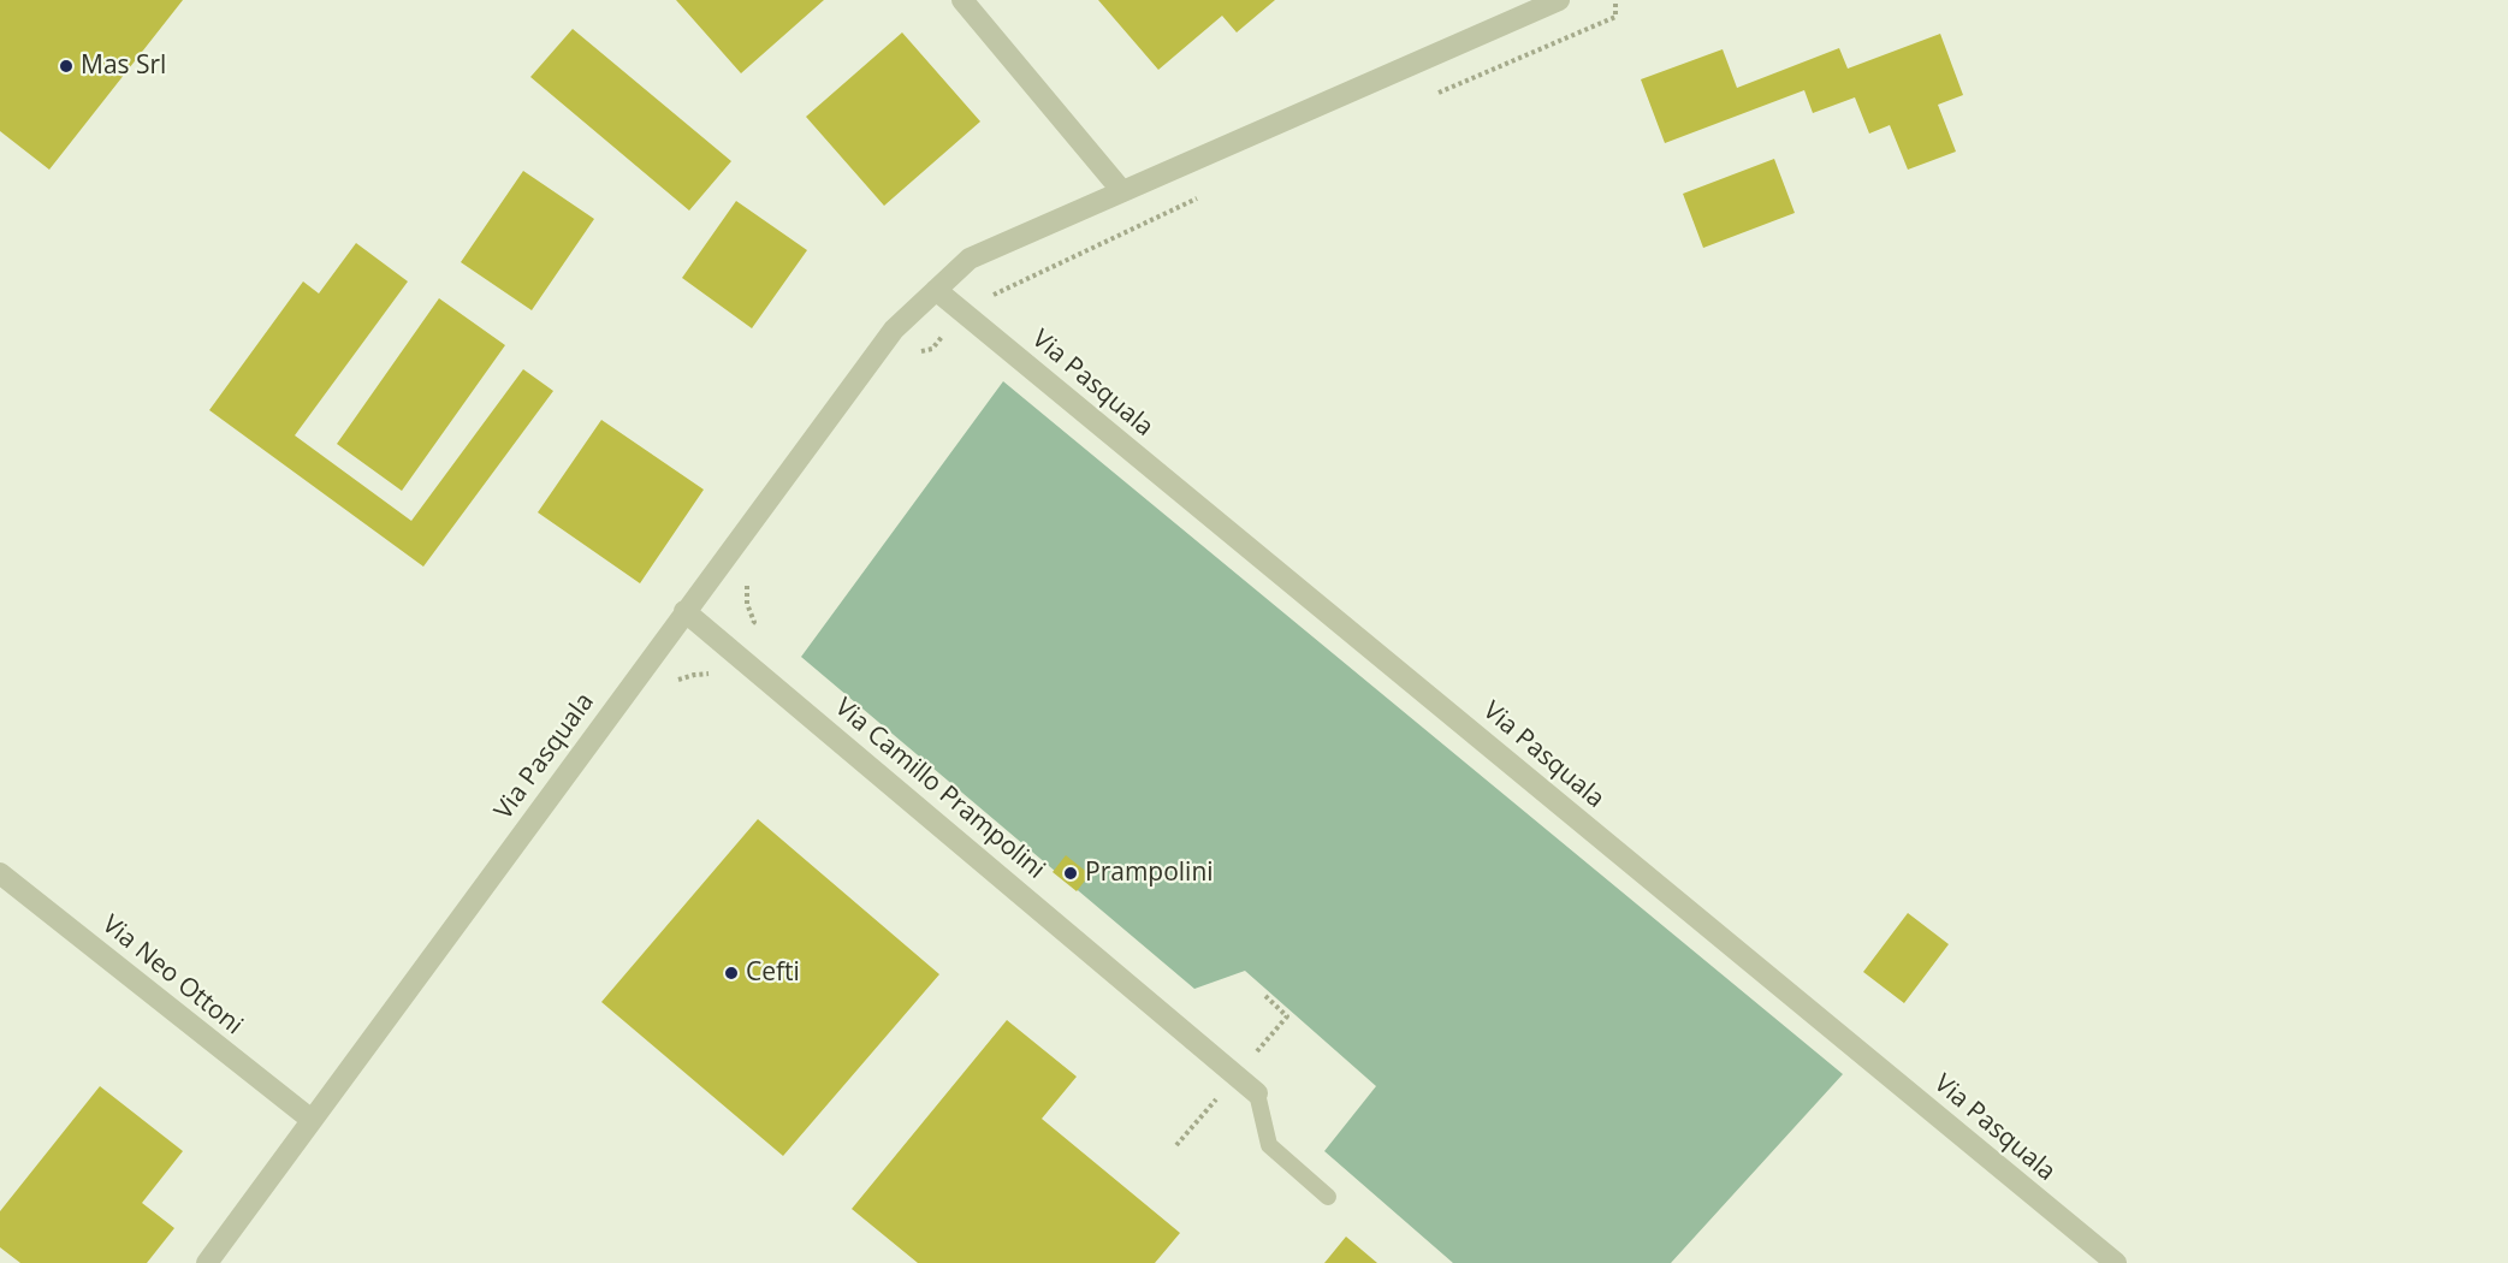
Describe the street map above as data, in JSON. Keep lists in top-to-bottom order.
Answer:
{
  "streets": {
    "street": ["Via Pasquala", "Via Camillo Prampolini", "Via Neo Ottoni"]
  },
  "crossings": [
    ["Via Pasquala", "Via Camillo Prampolini"],
    ["Via Pasquala", "Via Neo Ottoni"]
  ],
  "places": ["Mas Srl", "Prampolini", "Cefti"]
}
